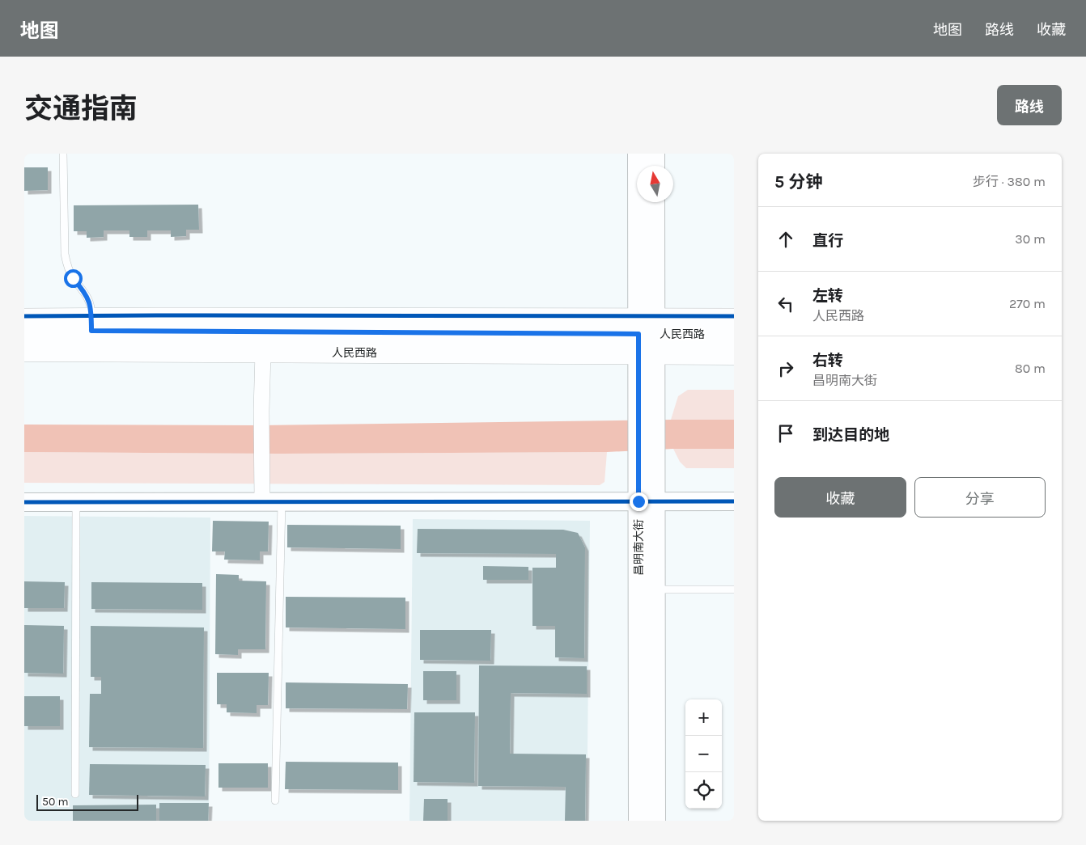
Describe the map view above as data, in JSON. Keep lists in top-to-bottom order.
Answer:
{
  "streets": {
    "main road": ["人民西路", "昌明南大街"]
  },
  "crossings": [
    ["人民西路", "昌明南大街"]
  ],
  "scale_bar": "50 m",
  "north": "top",
  "page": {
    "header": "地图",
    "nav": ["地图", "路线", "收藏"],
    "title": "交通指南",
    "buttons": [
      "路线",
      ["收藏", "分享"]
    ],
    "heading": ["5 分钟", "步行 · 380 m"],
    "list": [
      ["直行", "30 m"],
      ["左转", "人民西路", "270 m"],
      ["右转", "昌明南大街", "80 m"],
      "到达目的地"
    ],
    "map_buttons": ["+", "−"],
    "scale": "50 m"
  }
}
